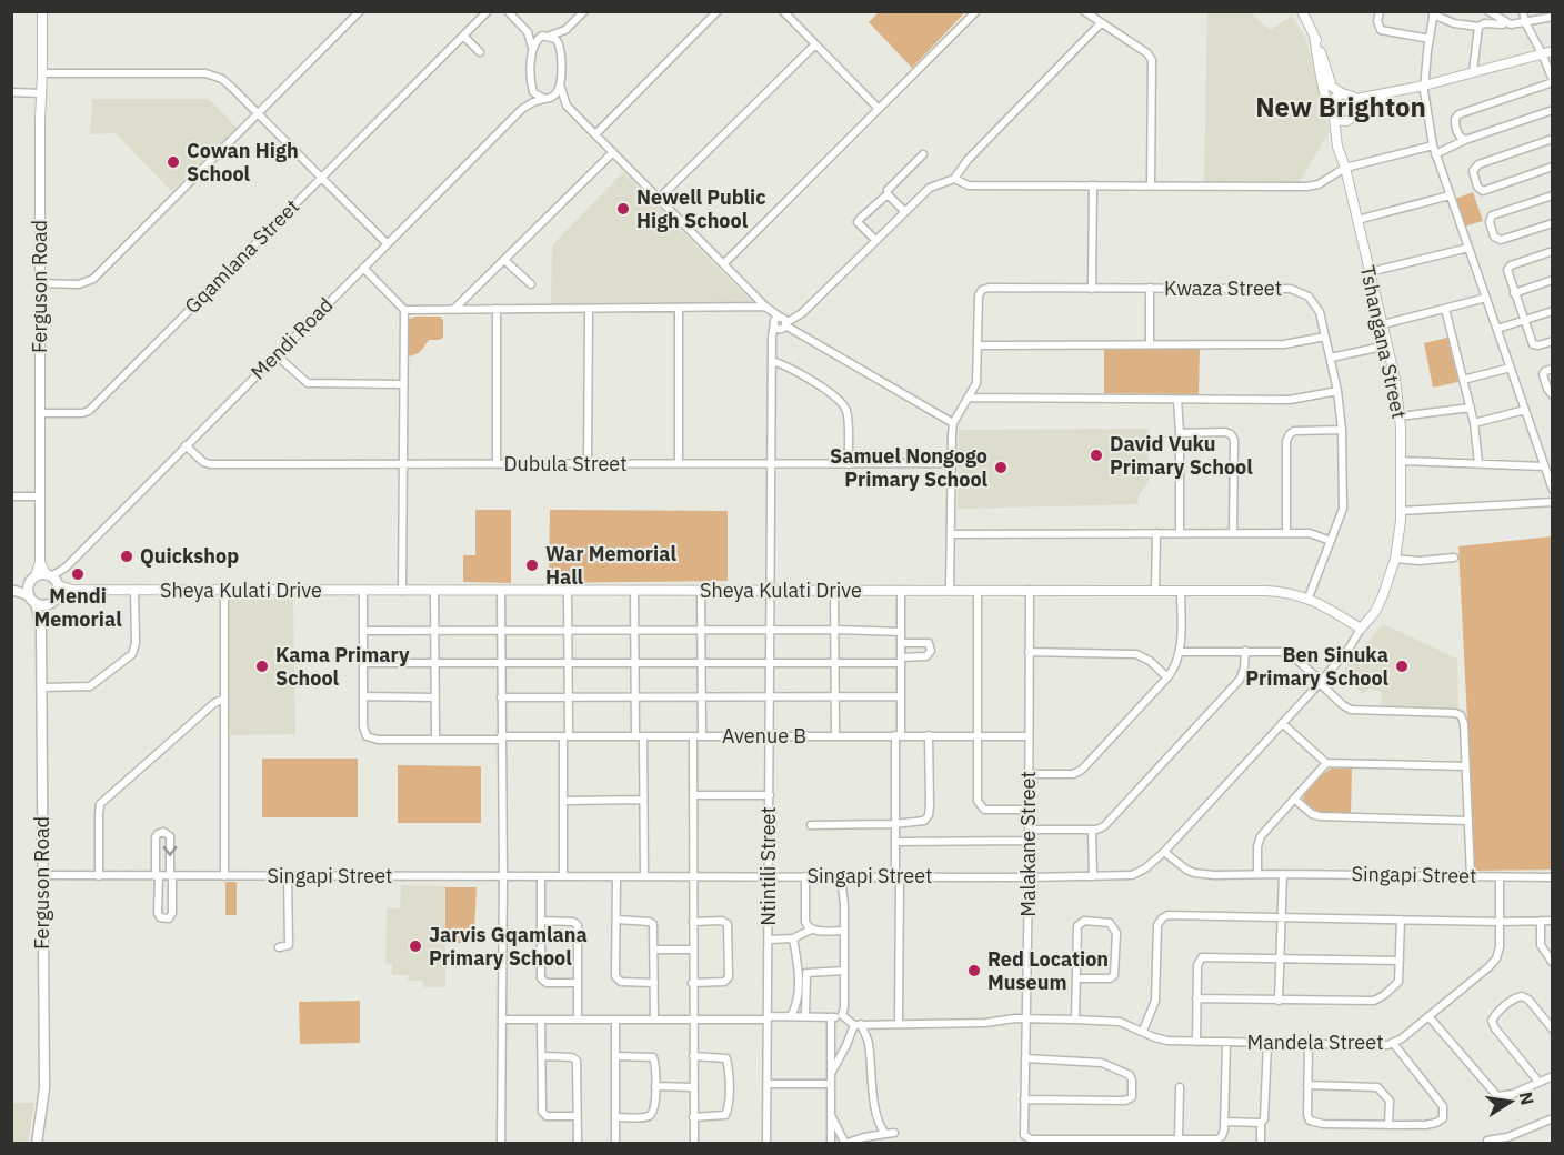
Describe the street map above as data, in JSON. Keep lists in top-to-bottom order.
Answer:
{
  "streets": {
    "main road": ["Ferguson Road"],
    "street": [
      "Gqamlana Street",
      "Kwaza Street",
      "Mendi Road",
      "Tshangana Street",
      "Dubula Street",
      "Sheya Kulati Drive",
      "Avenue B",
      "Malakane Street",
      "Ntintili Street",
      "Singapi Street",
      "Mandela Street"
    ]
  },
  "crossings": [
    ["Gqamlana Street", "Ferguson Road"],
    ["Ferguson Road", "Mendi Road"],
    ["Ferguson Road", "Sheya Kulati Drive"],
    ["Ferguson Road", "Singapi Street"],
    ["Kwaza Street", "Sheya Kulati Drive"],
    ["Mendi Road", "Dubula Street"],
    ["Mendi Road", "Sheya Kulati Drive"],
    ["Tshangana Street", "Sheya Kulati Drive"],
    ["Dubula Street", "Ntintili Street"],
    ["Sheya Kulati Drive", "Malakane Street"],
    ["Sheya Kulati Drive", "Ntintili Street"],
    ["Avenue B", "Malakane Street"],
    ["Avenue B", "Ntintili Street"],
    ["Malakane Street", "Singapi Street"],
    ["Malakane Street", "Mandela Street"],
    ["Ntintili Street", "Singapi Street"],
    ["Singapi Street", "Mandela Street"]
  ],
  "districts": ["New Brighton"],
  "places": [
    "Cowan High School",
    "Newell Public High School",
    "David Vuku Primary School",
    "Samuel Nongogo Primary School",
    "Quickshop",
    "War Memorial Hall",
    "Mendi Memorial",
    "Kama Primary School",
    "Ben Sinuka Primary School",
    "Jarvis Gqamlana Primary School",
    "Red Location Museum"
  ],
  "north": "right"
}
